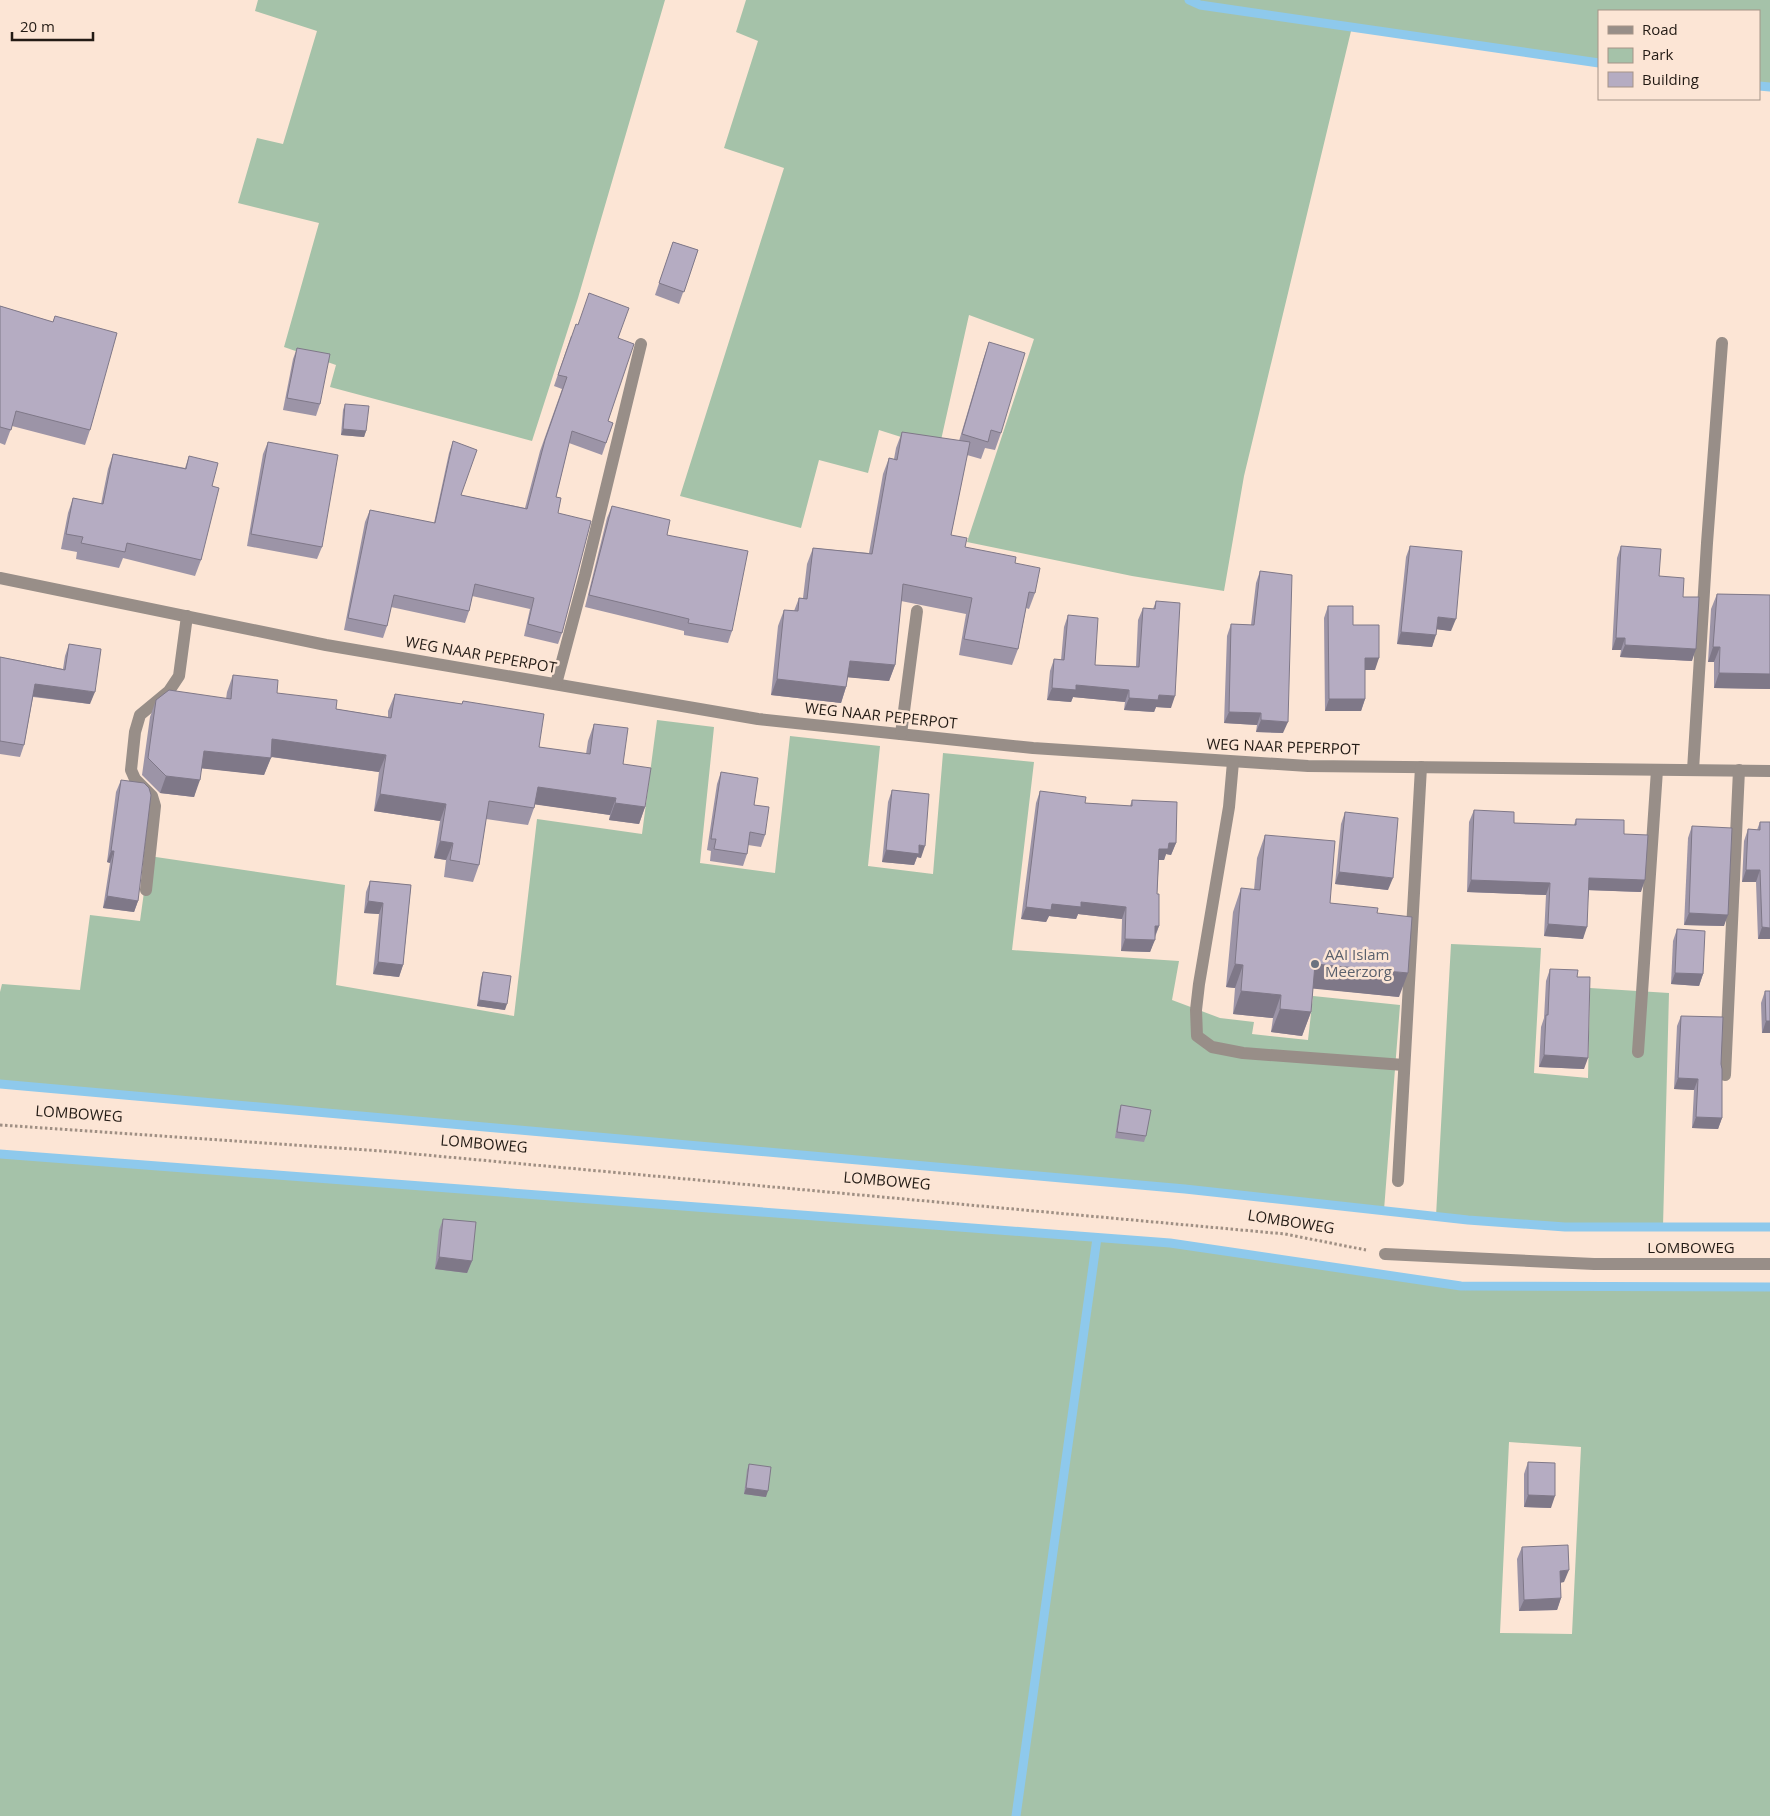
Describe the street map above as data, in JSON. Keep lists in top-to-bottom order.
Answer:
{
  "streets": {
    "street": ["WEG NAAR PEPERPOT", "LOMBOWEG"]
  },
  "places": ["AAI Islam Meerzorg"],
  "legend": ["Road", "Park", "Building"],
  "scale_bar": "20 m"
}
